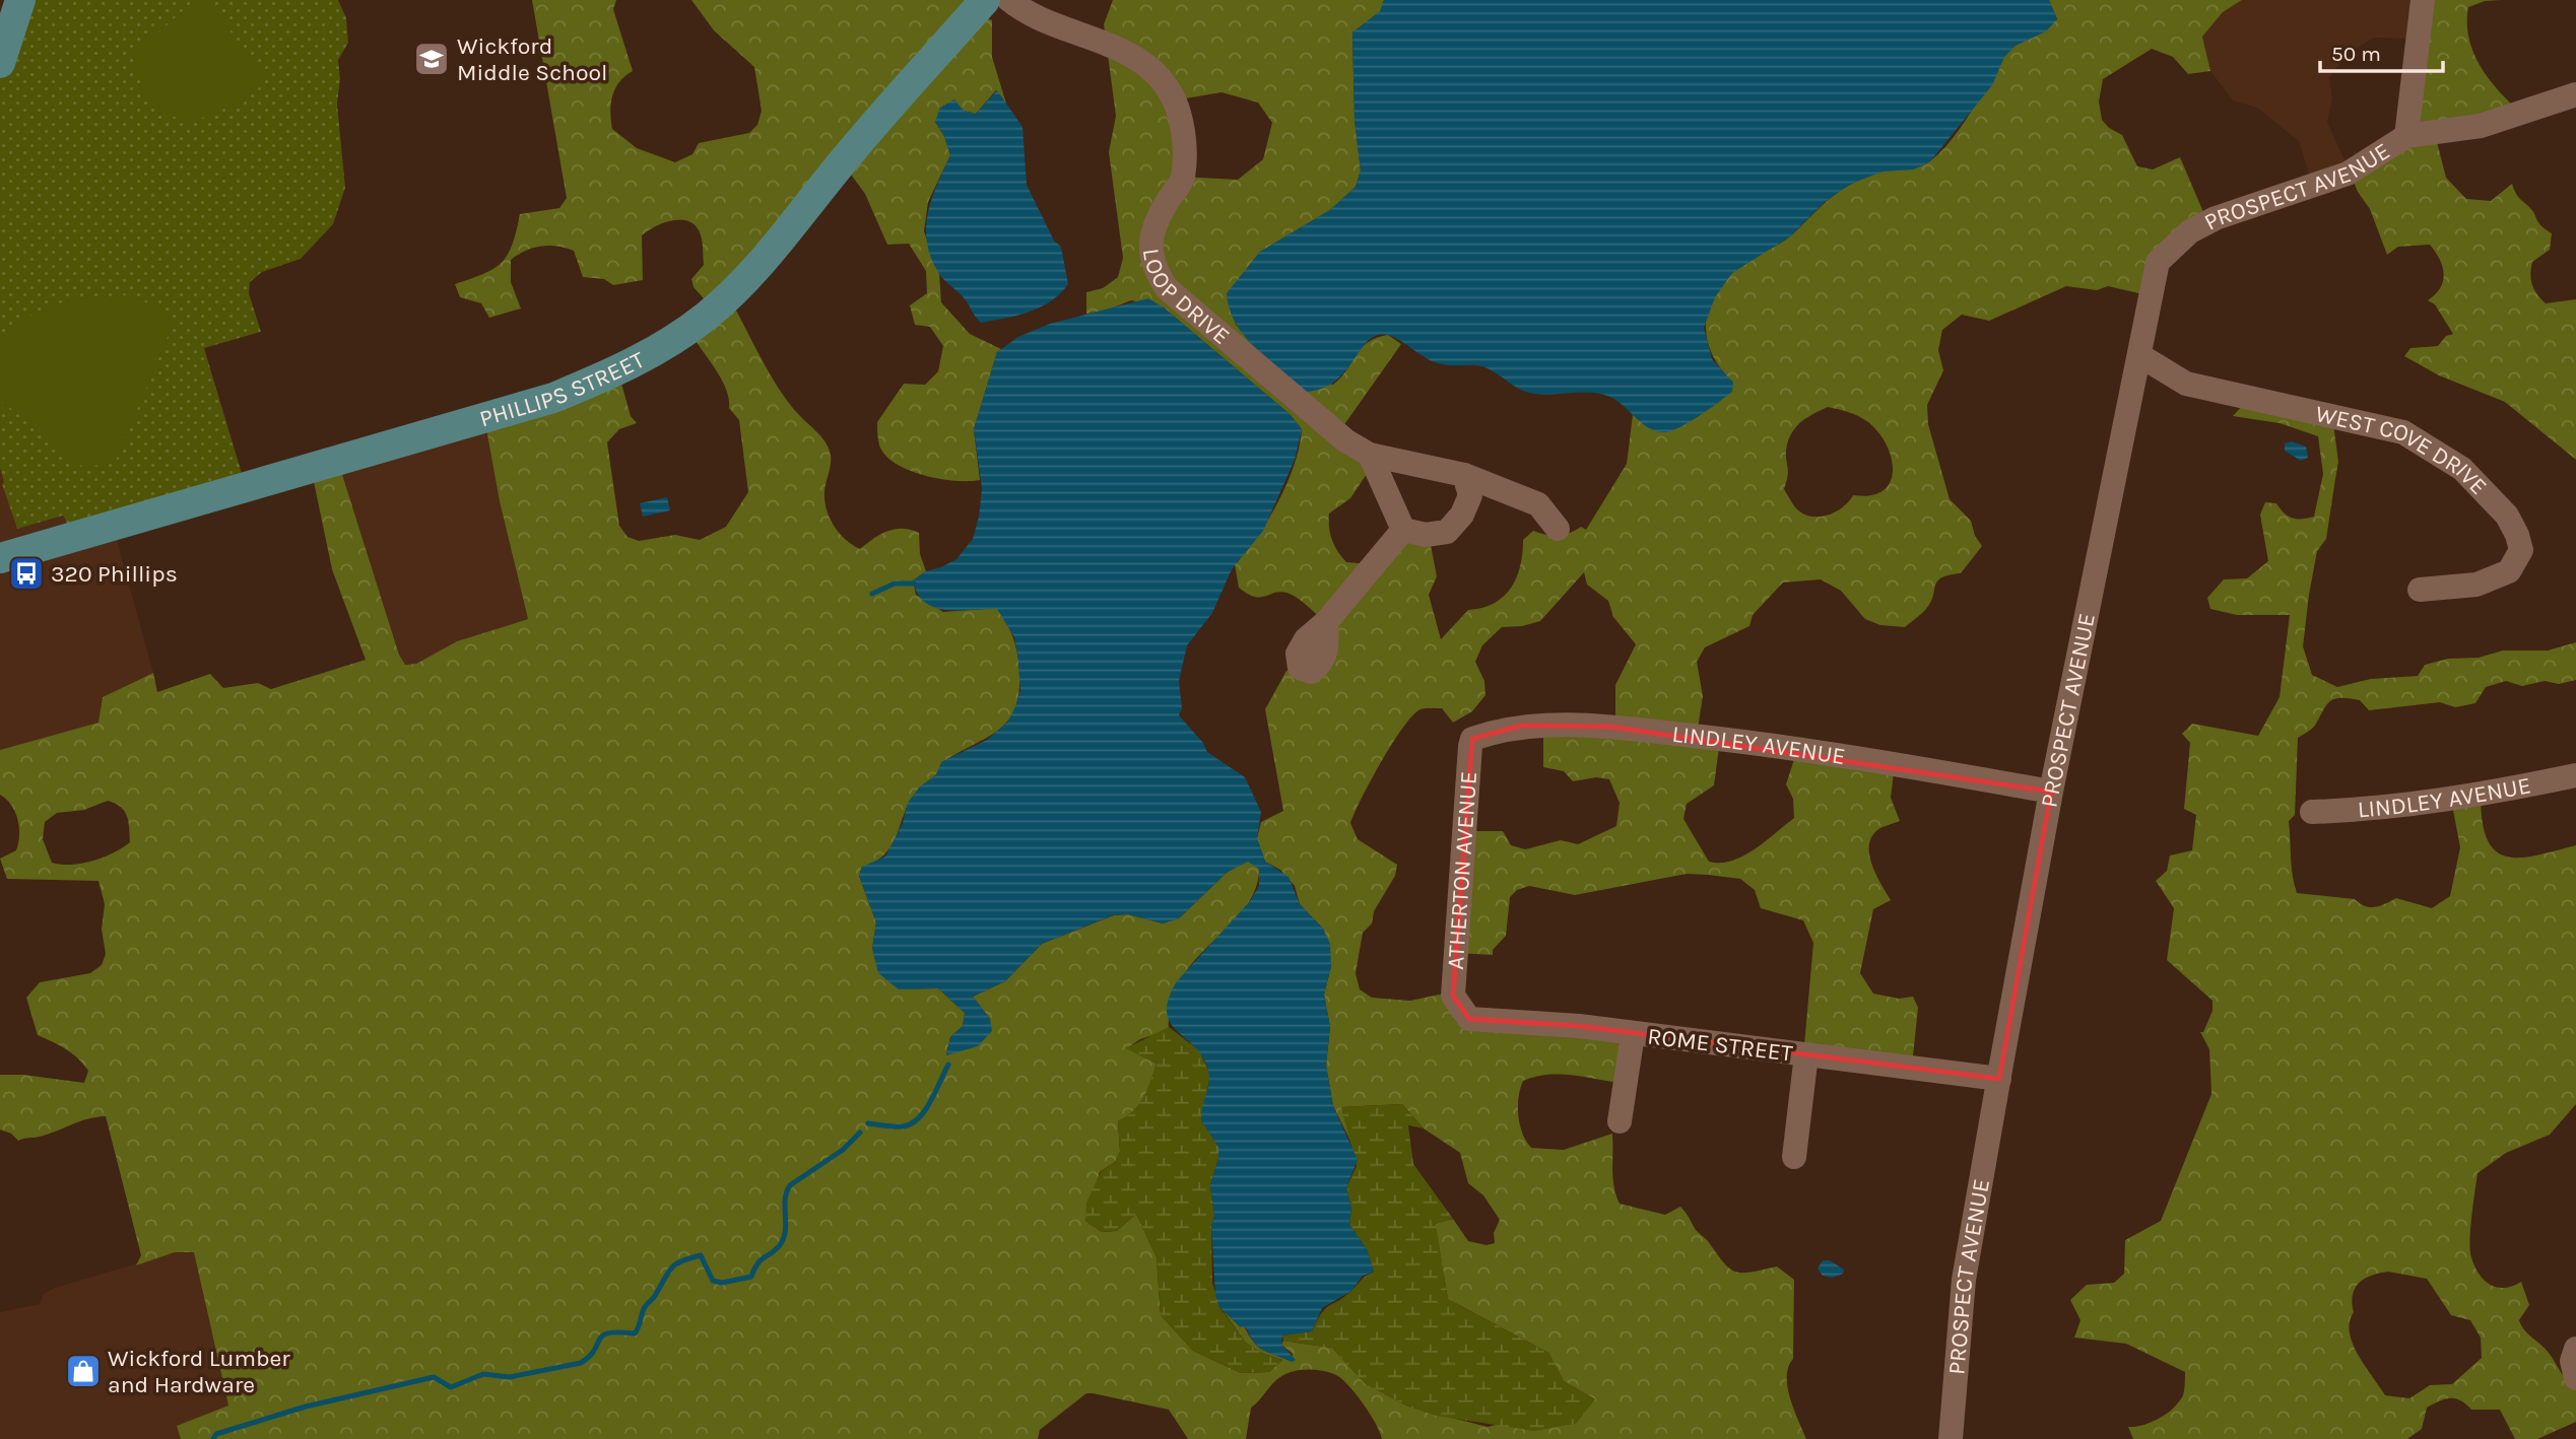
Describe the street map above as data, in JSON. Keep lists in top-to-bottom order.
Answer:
{
  "streets": {
    "main road": ["PHILLIPS STREET"],
    "street": [
      "PROSPECT AVENUE",
      "LOOP DRIVE",
      "WEST COVE DRIVE",
      "LINDLEY AVENUE",
      "ATHERTON AVENUE",
      "ROME STREET"
    ]
  },
  "crossings": [
    ["PROSPECT AVENUE", "WEST COVE DRIVE"],
    ["PROSPECT AVENUE", "LINDLEY AVENUE"],
    ["PROSPECT AVENUE", "ROME STREET"],
    ["LINDLEY AVENUE", "ATHERTON AVENUE"],
    ["ATHERTON AVENUE", "ROME STREET"]
  ],
  "places": {
    "school or university": ["Wickford Middle School"],
    "bus stop": ["320 Phillips"],
    "shop": ["Wickford Lumber and Hardware"]
  },
  "scale_bar": "50 m"
}
